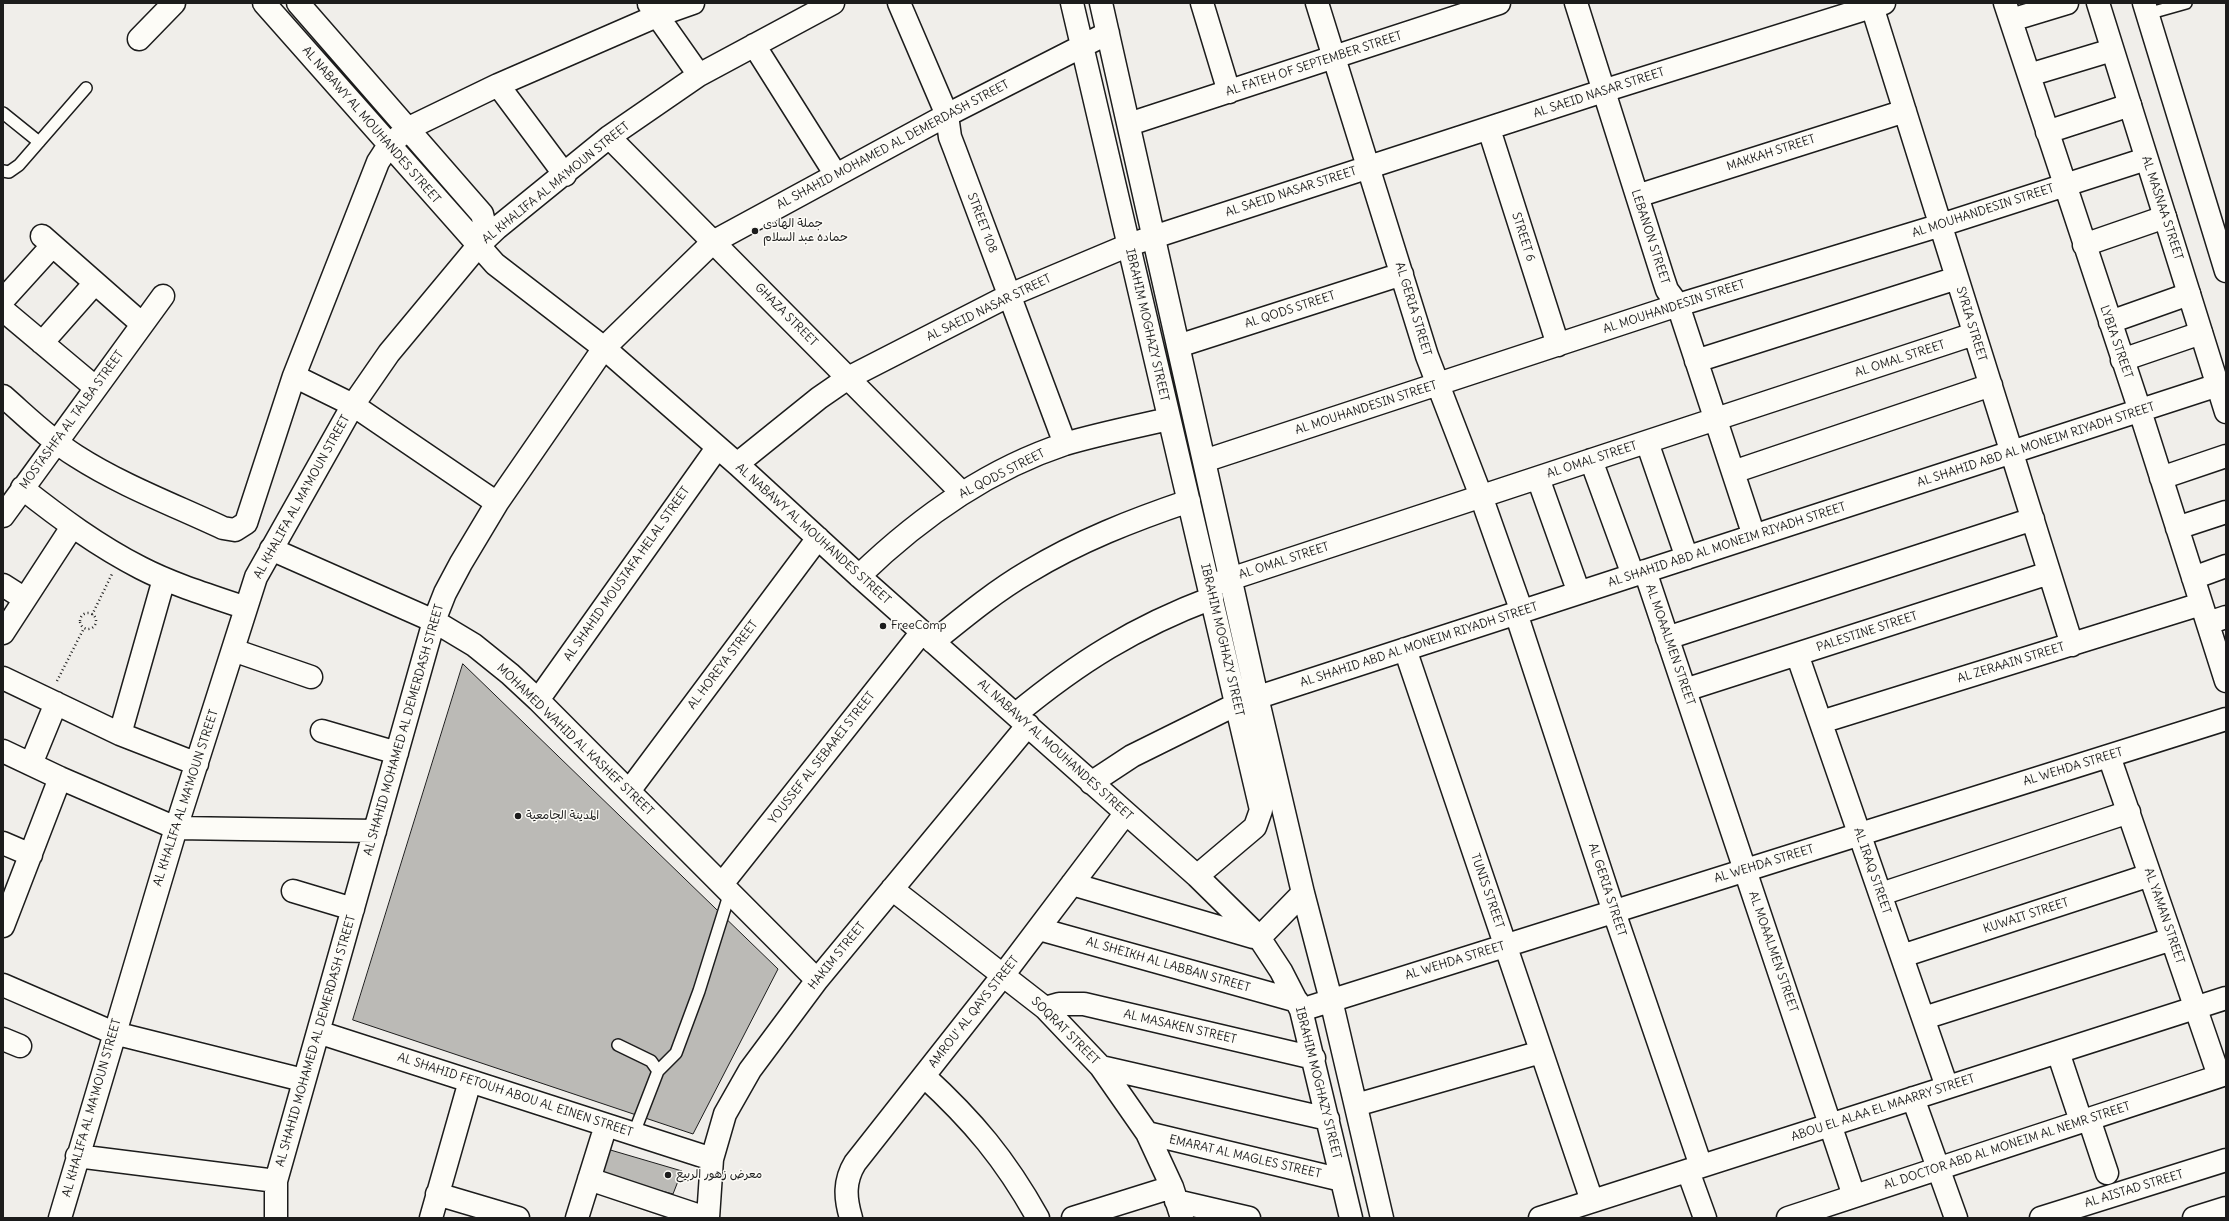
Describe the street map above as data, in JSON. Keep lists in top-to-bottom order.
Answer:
{
  "streets": {
    "street": [
      "AL FATEH OF SEPTEMBER STREET",
      "AL SAEID NASAR STREET",
      "AL NABAWY AL MOUHANDES STREET",
      "AL SHAHID MOHAMED AL DEMERDASH STREET",
      "MAKKAH STREET",
      "AL KHALIFA AL MA'MOUN STREET",
      "AL MASNAA STREET",
      "AL MOUHANDESIN STREET",
      "STREET 108",
      "STREET 6",
      "LEBANON STREET",
      "AL GERIA STREET",
      "AL QODS STREET",
      "GHAZA STREET",
      "SYRIA STREET",
      "IBRAHIM MOGHAZY STREET",
      "LYBIA STREET",
      "AL OMAL STREET",
      "MOSTASHFA AL TALBA STREET",
      "AL SHAHID ABD AL MONEIM RIYADH STREET",
      "AL SHAHID MOUSTAFA HELAL STREET",
      "PALESTINE STREET",
      "AL MOAALMEN STREET",
      "AL ZERAAIN STREET",
      "AL HOREYA STREET",
      "MOHAMED WAHID AL KASHEF STREET",
      "YOUSSEF AL SEBAAEI STREET",
      "AL WEHDA STREET",
      "AL IRAQ STREET",
      "TUNIS STREET",
      "KUWAIT STREET",
      "AL YAMAN STREET",
      "HAKIM STREET",
      "AL SHEIKH AL LABBAN STREET",
      "AMROU' AL QAYS STREET",
      "AL MASAKEN STREET",
      "SOQRAT STREET",
      "AL SHAHID FETOUH ABOU AL EINEN STREET",
      "ABOU EL ALAA EL MAARRY STREET",
      "AL DOCTOR ABD AL MONEIM AL NEMR STREET",
      "EMARAT AL MAGLES STREET",
      "AL AISTAD STREET"
    ]
  },
  "crossings": [
    ["AL FATEH OF SEPTEMBER STREET", "AL GERIA STREET"],
    ["AL FATEH OF SEPTEMBER STREET", "IBRAHIM MOGHAZY STREET"],
    ["AL SAEID NASAR STREET", "AL NABAWY AL MOUHANDES STREET"],
    ["AL SAEID NASAR STREET", "STREET 108"],
    ["AL SAEID NASAR STREET", "STREET 6"],
    ["AL SAEID NASAR STREET", "LEBANON STREET"],
    ["AL SAEID NASAR STREET", "AL GERIA STREET"],
    ["AL SAEID NASAR STREET", "GHAZA STREET"],
    ["AL SAEID NASAR STREET", "SYRIA STREET"],
    ["AL SAEID NASAR STREET", "IBRAHIM MOGHAZY STREET"],
    ["AL NABAWY AL MOUHANDES STREET", "AL SHAHID MOHAMED AL DEMERDASH STREET"],
    ["AL NABAWY AL MOUHANDES STREET", "AL KHALIFA AL MA'MOUN STREET"],
    ["AL NABAWY AL MOUHANDES STREET", "AL QODS STREET"],
    ["AL NABAWY AL MOUHANDES STREET", "IBRAHIM MOGHAZY STREET"],
    ["AL NABAWY AL MOUHANDES STREET", "AL OMAL STREET"],
    ["AL NABAWY AL MOUHANDES STREET", "AL SHAHID ABD AL MONEIM RIYADH STREET"],
    ["AL NABAWY AL MOUHANDES STREET", "AL SHAHID MOUSTAFA HELAL STREET"],
    ["AL NABAWY AL MOUHANDES STREET", "AL HOREYA STREET"],
    ["AL NABAWY AL MOUHANDES STREET", "YOUSSEF AL SEBAAEI STREET"],
    ["AL NABAWY AL MOUHANDES STREET", "HAKIM STREET"],
    ["AL NABAWY AL MOUHANDES STREET", "AMROU' AL QAYS STREET"],
    ["AL SHAHID MOHAMED AL DEMERDASH STREET", "STREET 108"],
    ["AL SHAHID MOHAMED AL DEMERDASH STREET", "GHAZA STREET"],
    ["AL SHAHID MOHAMED AL DEMERDASH STREET", "IBRAHIM MOGHAZY STREET"],
    ["AL SHAHID MOHAMED AL DEMERDASH STREET", "MOHAMED WAHID AL KASHEF STREET"],
    ["AL SHAHID MOHAMED AL DEMERDASH STREET", "AL SHAHID FETOUH ABOU AL EINEN STREET"],
    ["MAKKAH STREET", "LEBANON STREET"],
    ["MAKKAH STREET", "SYRIA STREET"],
    ["AL KHALIFA AL MA'MOUN STREET", "GHAZA STREET"],
    ["AL KHALIFA AL MA'MOUN STREET", "MOHAMED WAHID AL KASHEF STREET"],
    ["AL MASNAA STREET", "AL MOUHANDESIN STREET"],
    ["AL MASNAA STREET", "AL SHAHID ABD AL MONEIM RIYADH STREET"],
    ["AL MOUHANDESIN STREET", "STREET 6"],
    ["AL MOUHANDESIN STREET", "LEBANON STREET"],
    ["AL MOUHANDESIN STREET", "AL GERIA STREET"],
    ["AL MOUHANDESIN STREET", "SYRIA STREET"],
    ["AL MOUHANDESIN STREET", "IBRAHIM MOGHAZY STREET"],
    ["AL MOUHANDESIN STREET", "LYBIA STREET"],
    ["STREET 108", "AL QODS STREET"],
    ["LEBANON STREET", "AL OMAL STREET"],
    ["LEBANON STREET", "AL SHAHID ABD AL MONEIM RIYADH STREET"],
    ["AL GERIA STREET", "AL QODS STREET"],
    ["AL GERIA STREET", "AL OMAL STREET"],
    ["AL GERIA STREET", "AL SHAHID ABD AL MONEIM RIYADH STREET"],
    ["AL GERIA STREET", "AL WEHDA STREET"],
    ["AL GERIA STREET", "ABOU EL ALAA EL MAARRY STREET"],
    ["AL QODS STREET", "GHAZA STREET"],
    ["AL QODS STREET", "IBRAHIM MOGHAZY STREET"],
    ["SYRIA STREET", "AL OMAL STREET"],
    ["SYRIA STREET", "AL SHAHID ABD AL MONEIM RIYADH STREET"],
    ["SYRIA STREET", "PALESTINE STREET"],
    ["SYRIA STREET", "AL ZERAAIN STREET"],
    ["IBRAHIM MOGHAZY STREET", "AL OMAL STREET"],
    ["IBRAHIM MOGHAZY STREET", "AL SHAHID ABD AL MONEIM RIYADH STREET"],
    ["IBRAHIM MOGHAZY STREET", "AL WEHDA STREET"],
    ["IBRAHIM MOGHAZY STREET", "AL SHEIKH AL LABBAN STREET"],
    ["IBRAHIM MOGHAZY STREET", "AL MASAKEN STREET"],
    ["IBRAHIM MOGHAZY STREET", "EMARAT AL MAGLES STREET"],
    ["LYBIA STREET", "AL SHAHID ABD AL MONEIM RIYADH STREET"],
    ["LYBIA STREET", "AL ZERAAIN STREET"],
    ["AL OMAL STREET", "AL MOAALMEN STREET"],
    ["AL OMAL STREET", "HAKIM STREET"],
    ["AL SHAHID ABD AL MONEIM RIYADH STREET", "AL MOAALMEN STREET"],
    ["AL SHAHID ABD AL MONEIM RIYADH STREET", "TUNIS STREET"],
    ["AL SHAHID MOUSTAFA HELAL STREET", "MOHAMED WAHID AL KASHEF STREET"],
    ["PALESTINE STREET", "AL MOAALMEN STREET"],
    ["PALESTINE STREET", "AL IRAQ STREET"],
    ["AL MOAALMEN STREET", "AL WEHDA STREET"],
    ["AL MOAALMEN STREET", "ABOU EL ALAA EL MAARRY STREET"],
    ["AL MOAALMEN STREET", "AL DOCTOR ABD AL MONEIM AL NEMR STREET"],
    ["AL ZERAAIN STREET", "AL IRAQ STREET"],
    ["AL HOREYA STREET", "MOHAMED WAHID AL KASHEF STREET"],
    ["MOHAMED WAHID AL KASHEF STREET", "YOUSSEF AL SEBAAEI STREET"],
    ["MOHAMED WAHID AL KASHEF STREET", "HAKIM STREET"],
    ["AL WEHDA STREET", "AL IRAQ STREET"],
    ["AL WEHDA STREET", "TUNIS STREET"],
    ["AL WEHDA STREET", "AL YAMAN STREET"],
    ["AL WEHDA STREET", "AL SHEIKH AL LABBAN STREET"],
    ["AL IRAQ STREET", "KUWAIT STREET"],
    ["AL IRAQ STREET", "ABOU EL ALAA EL MAARRY STREET"],
    ["TUNIS STREET", "ABOU EL ALAA EL MAARRY STREET"],
    ["KUWAIT STREET", "AL YAMAN STREET"],
    ["AL YAMAN STREET", "ABOU EL ALAA EL MAARRY STREET"],
    ["AL YAMAN STREET", "AL DOCTOR ABD AL MONEIM AL NEMR STREET"],
    ["HAKIM STREET", "SOQRAT STREET"],
    ["HAKIM STREET", "AL SHAHID FETOUH ABOU AL EINEN STREET"],
    ["AL SHEIKH AL LABBAN STREET", "AMROU' AL QAYS STREET"],
    ["AMROU' AL QAYS STREET", "SOQRAT STREET"],
    ["AL MASAKEN STREET", "SOQRAT STREET"],
    ["SOQRAT STREET", "EMARAT AL MAGLES STREET"]
  ],
  "places": [
    "جملة الهادى حماده عبد السلام",
    "FreeComp",
    "المدينة الجامعية",
    "معرض زهور الربيع"
  ]
}
